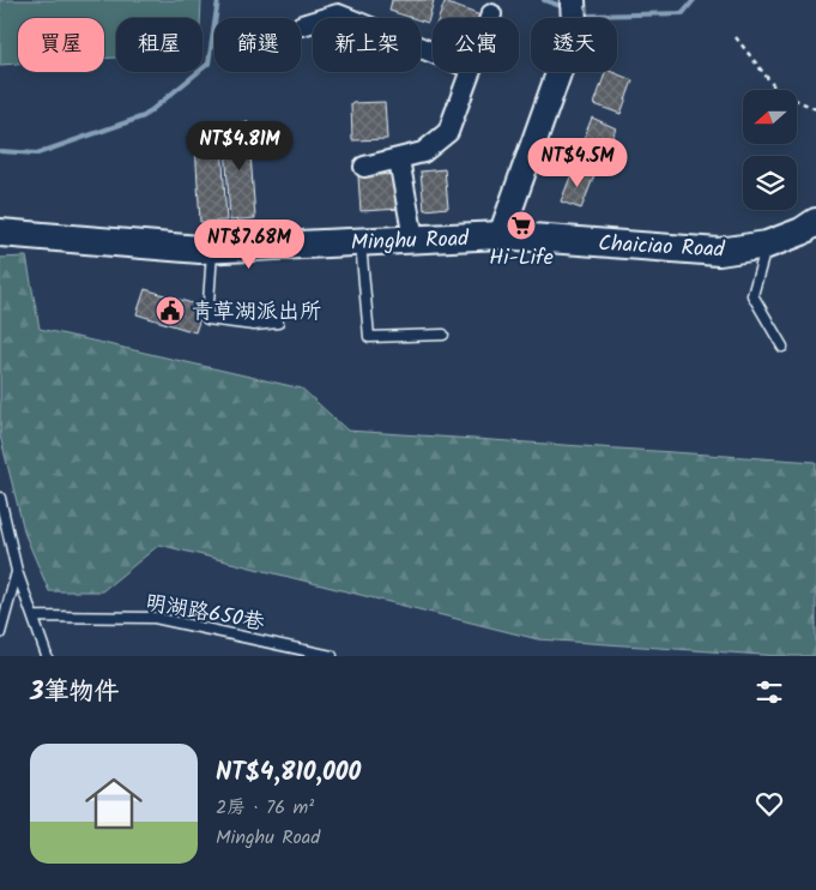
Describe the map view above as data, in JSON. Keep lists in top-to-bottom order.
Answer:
{
  "streets": {
    "main road": ["Minghu Road", "Chaiciao Road"],
    "lane": ["明湖路650巷"]
  },
  "crossings": [
    ["Minghu Road", "Chaiciao Road"]
  ],
  "places": {
    "supermarket": ["Hi-Life"],
    "public building": ["青草湖派出所"]
  },
  "north": "left",
  "page": {
    "chip": [
      "買屋",
      "租屋",
      "篩選",
      "新上架",
      "公寓",
      "透天"
    ],
    "price": ["NT$4.81M", "NT$4.5M", "NT$7.68M"],
    "heading": "3筆物件",
    "list": [
      {
        "name": "NT$4,810,000",
        "note": "2房 · 76 m² · Minghu Road"
      }
    ]
  }
}
